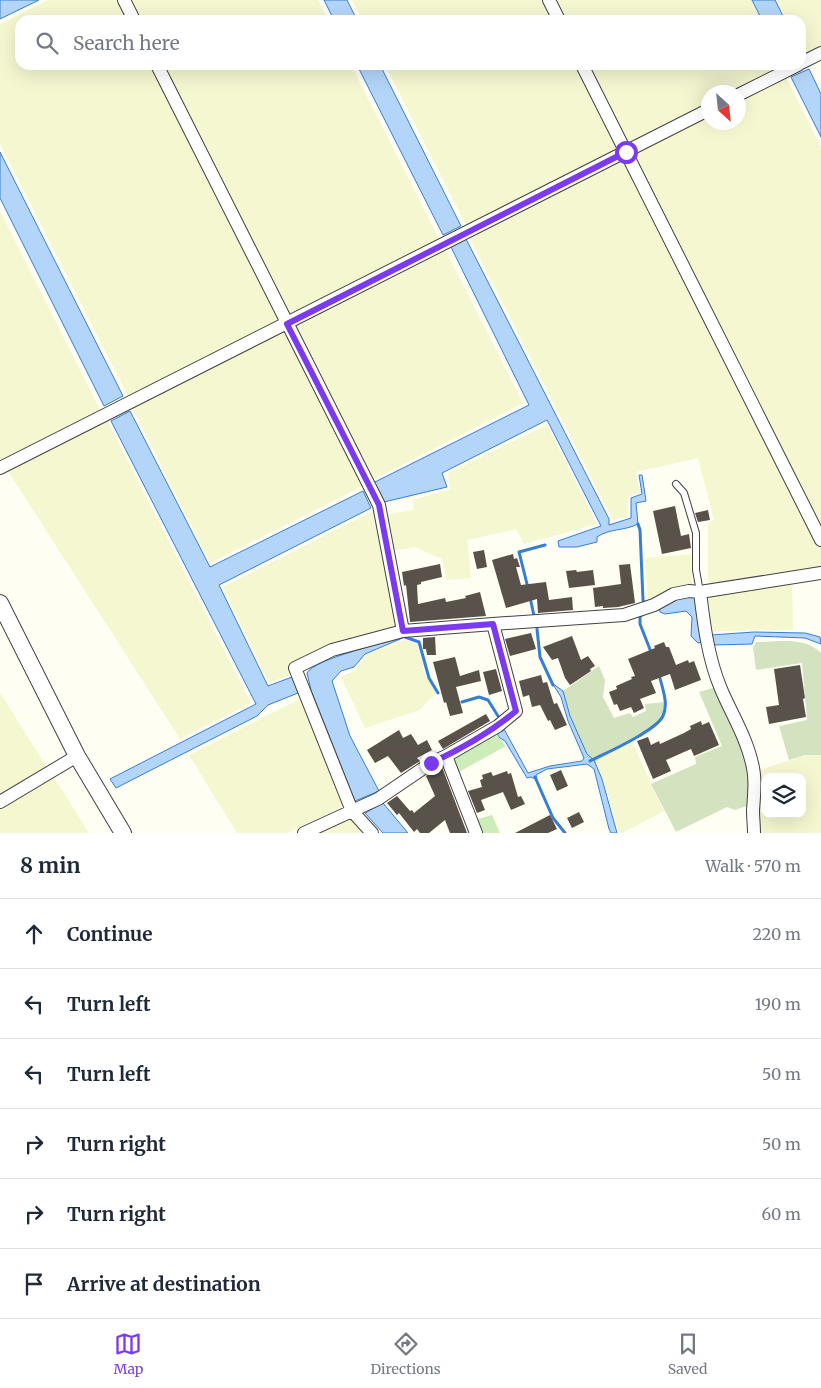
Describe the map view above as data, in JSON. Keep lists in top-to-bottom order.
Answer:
{
  "north": "bottom right",
  "page": {
    "search": "Search here",
    "heading": ["8 min", "Walk · 570 m"],
    "list": [
      ["Continue", "220 m"],
      ["Turn left", "190 m"],
      ["Turn left", "50 m"],
      ["Turn right", "50 m"],
      ["Turn right", "60 m"],
      "Arrive at destination"
    ],
    "nav": ["Map", "Directions", "Saved"]
  }
}
